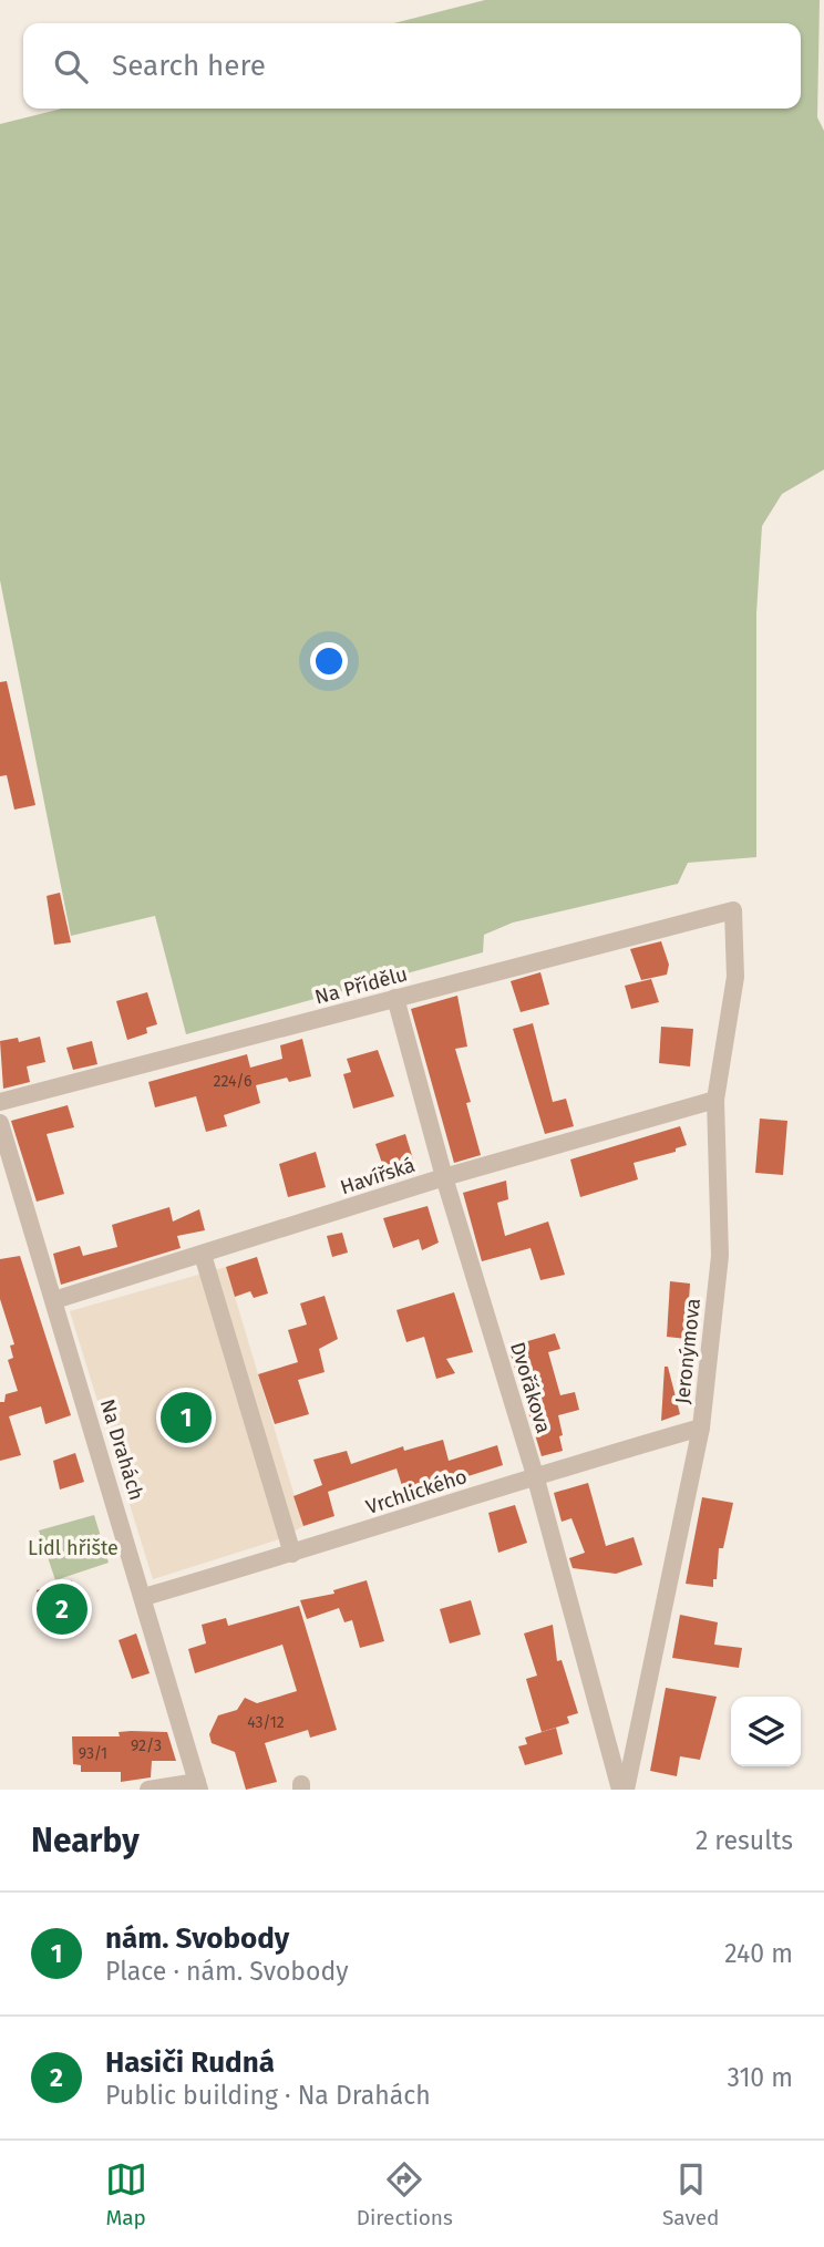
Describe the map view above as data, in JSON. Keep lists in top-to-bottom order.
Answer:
{
  "streets": {
    "street": [
      "Na Přídělu",
      "Havířská",
      "Jeronýmova",
      "Dvořákova",
      "Na Drahách",
      "Vrchlického"
    ]
  },
  "crossings": [
    ["Na Přídělu", "Jeronýmova"],
    ["Na Přídělu", "Dvořákova"],
    ["Havířská", "Jeronýmova"],
    ["Havířská", "Dvořákova"],
    ["Havířská", "Na Drahách"],
    ["Jeronýmova", "Dvořákova"],
    ["Jeronýmova", "Vrchlického"],
    ["Dvořákova", "Vrchlického"],
    ["Na Drahách", "Vrchlického"]
  ],
  "parks": ["Lidl hřište"],
  "house_numbers": [
    "224/6",
    "43/12",
    "92/3",
    "93/1"
  ],
  "page": {
    "search": "Search here",
    "pins": ["1", "2"],
    "heading": ["Nearby", "2 results"],
    "list": [
      {
        "mark": "1",
        "name": "nám. Svobody",
        "note": "Place · nám. Svobody",
        "value": "240 m"
      },
      {
        "mark": "2",
        "name": "Hasiči Rudná",
        "note": "Public building · Na Drahách",
        "value": "310 m"
      }
    ],
    "nav": ["Map", "Directions", "Saved"]
  }
}
